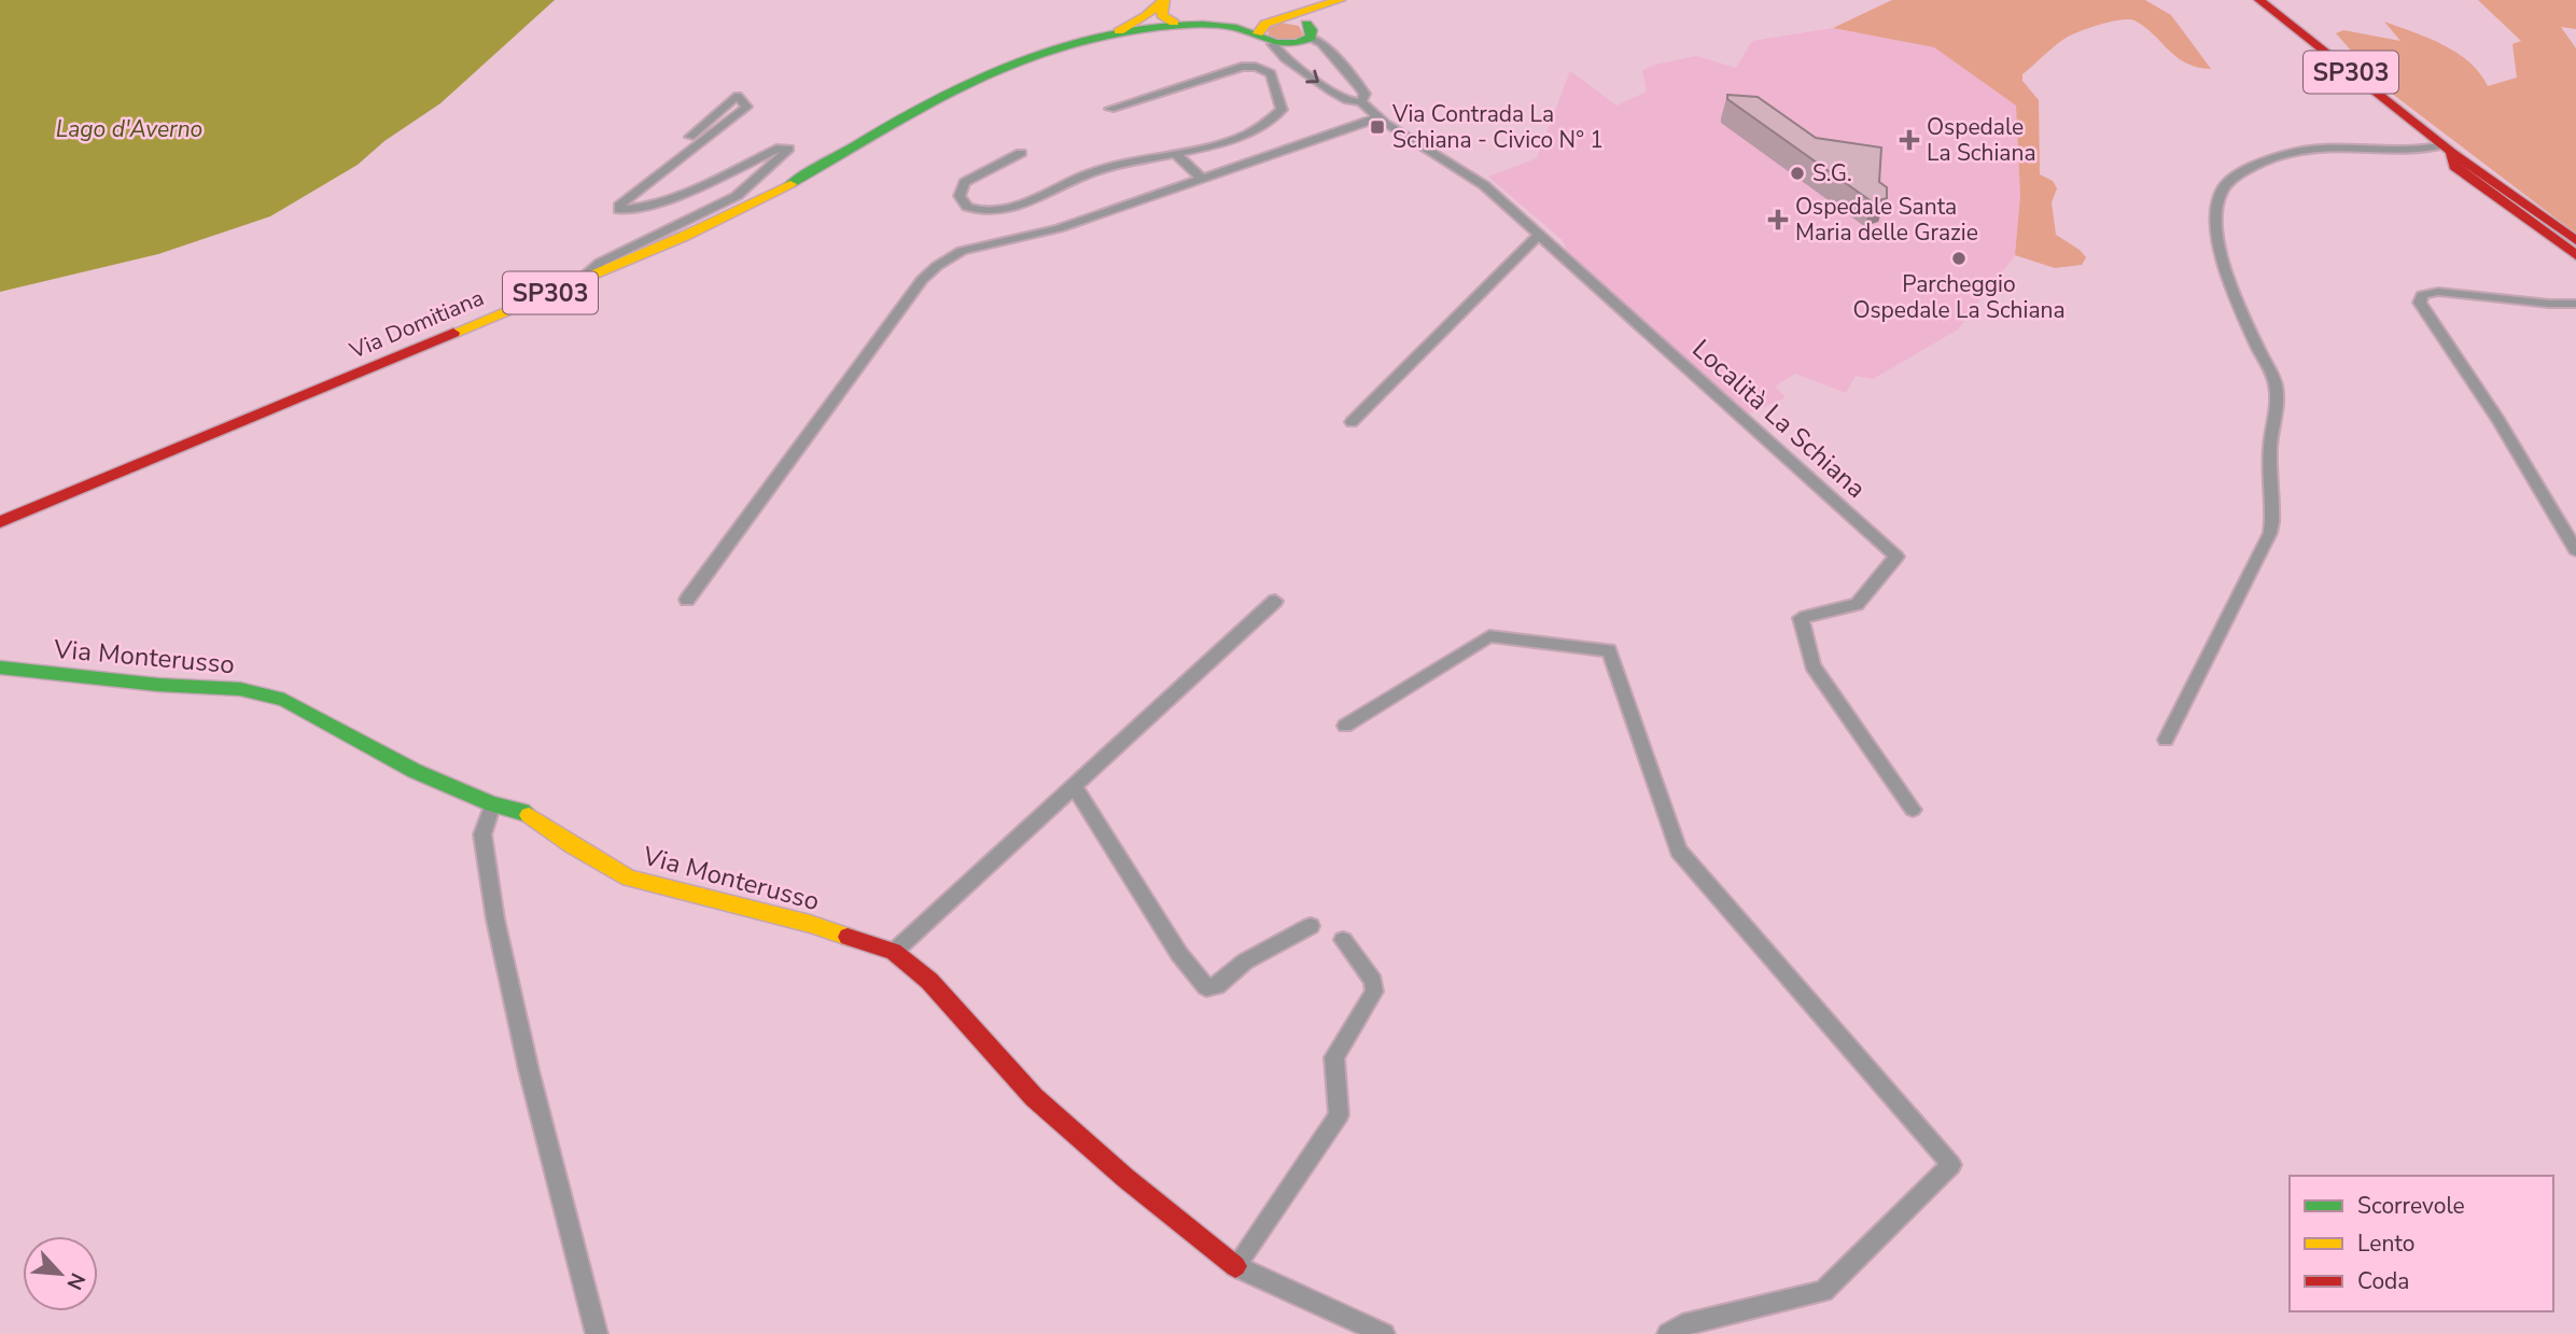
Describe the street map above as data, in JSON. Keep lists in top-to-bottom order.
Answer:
{
  "streets": {
    "main road": ["SP303", "Via Domitiana", "Via Monterusso"],
    "street": ["Località La Schiana"]
  },
  "water": ["Lago d'Averno"],
  "places": {
    "transit": ["Via Contrada La Schiana - Civico N° 1"],
    "health": ["Ospedale La Schiana", "Ospedale Santa Maria delle Grazie"],
    "other": ["S.G.", "Parcheggio Ospedale La Schiana"]
  },
  "legend": ["Scorrevole", "Lento", "Coda"],
  "north": "bottom right"
}
